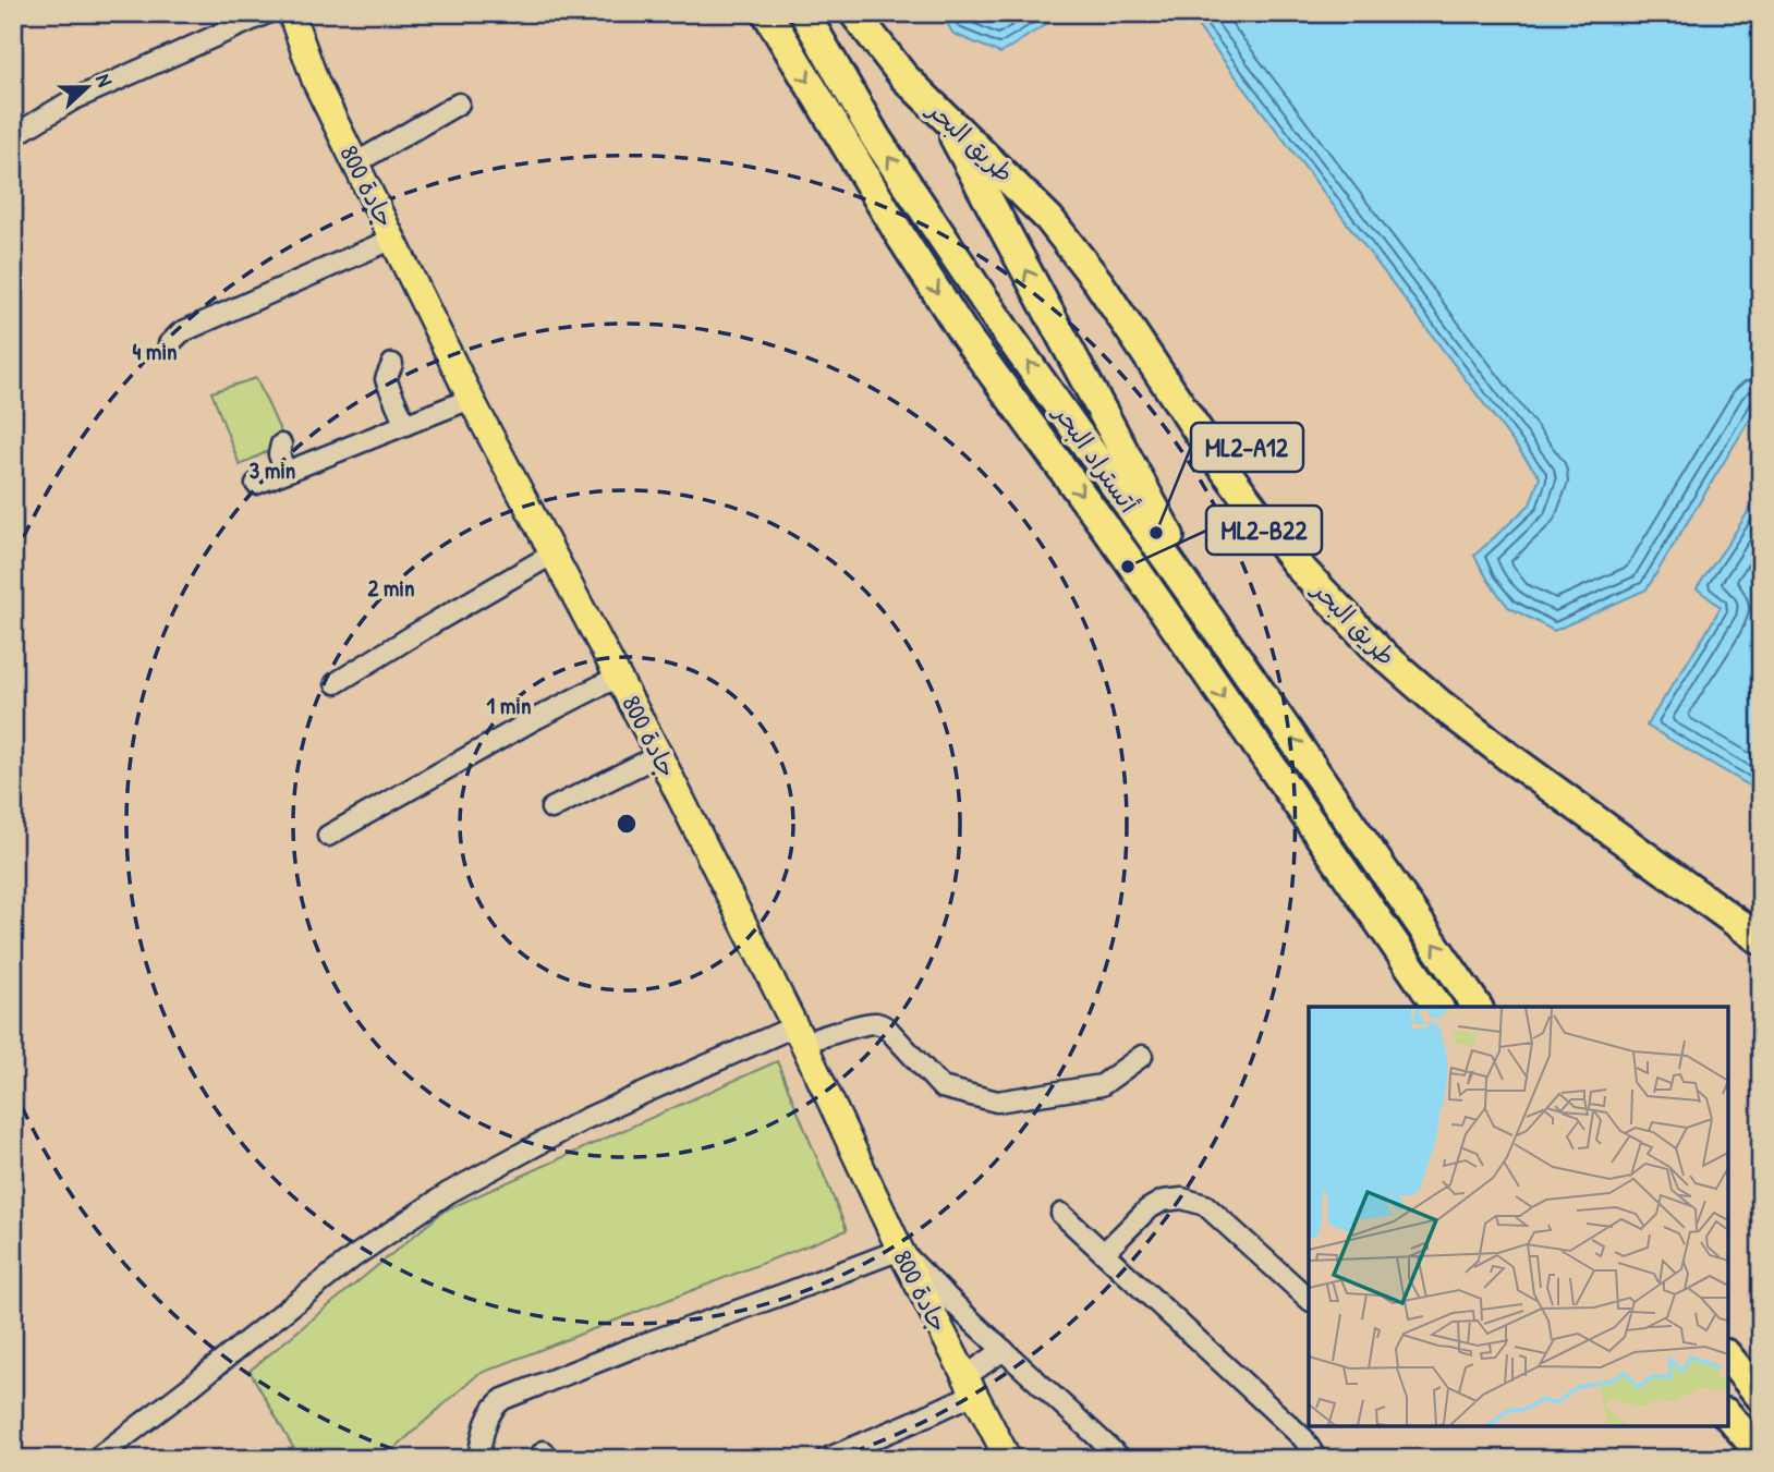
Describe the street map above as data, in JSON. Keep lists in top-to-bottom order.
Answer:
{
  "streets": {
    "highway": ["طريق البحر", "أتستراد البحر"],
    "main road": ["جادة 800"]
  },
  "places": ["ML2-A12", "ML2-B22"],
  "north": "right",
  "rings": [
    "4 min",
    "3 min",
    "2 min",
    "1 min"
  ]
}
